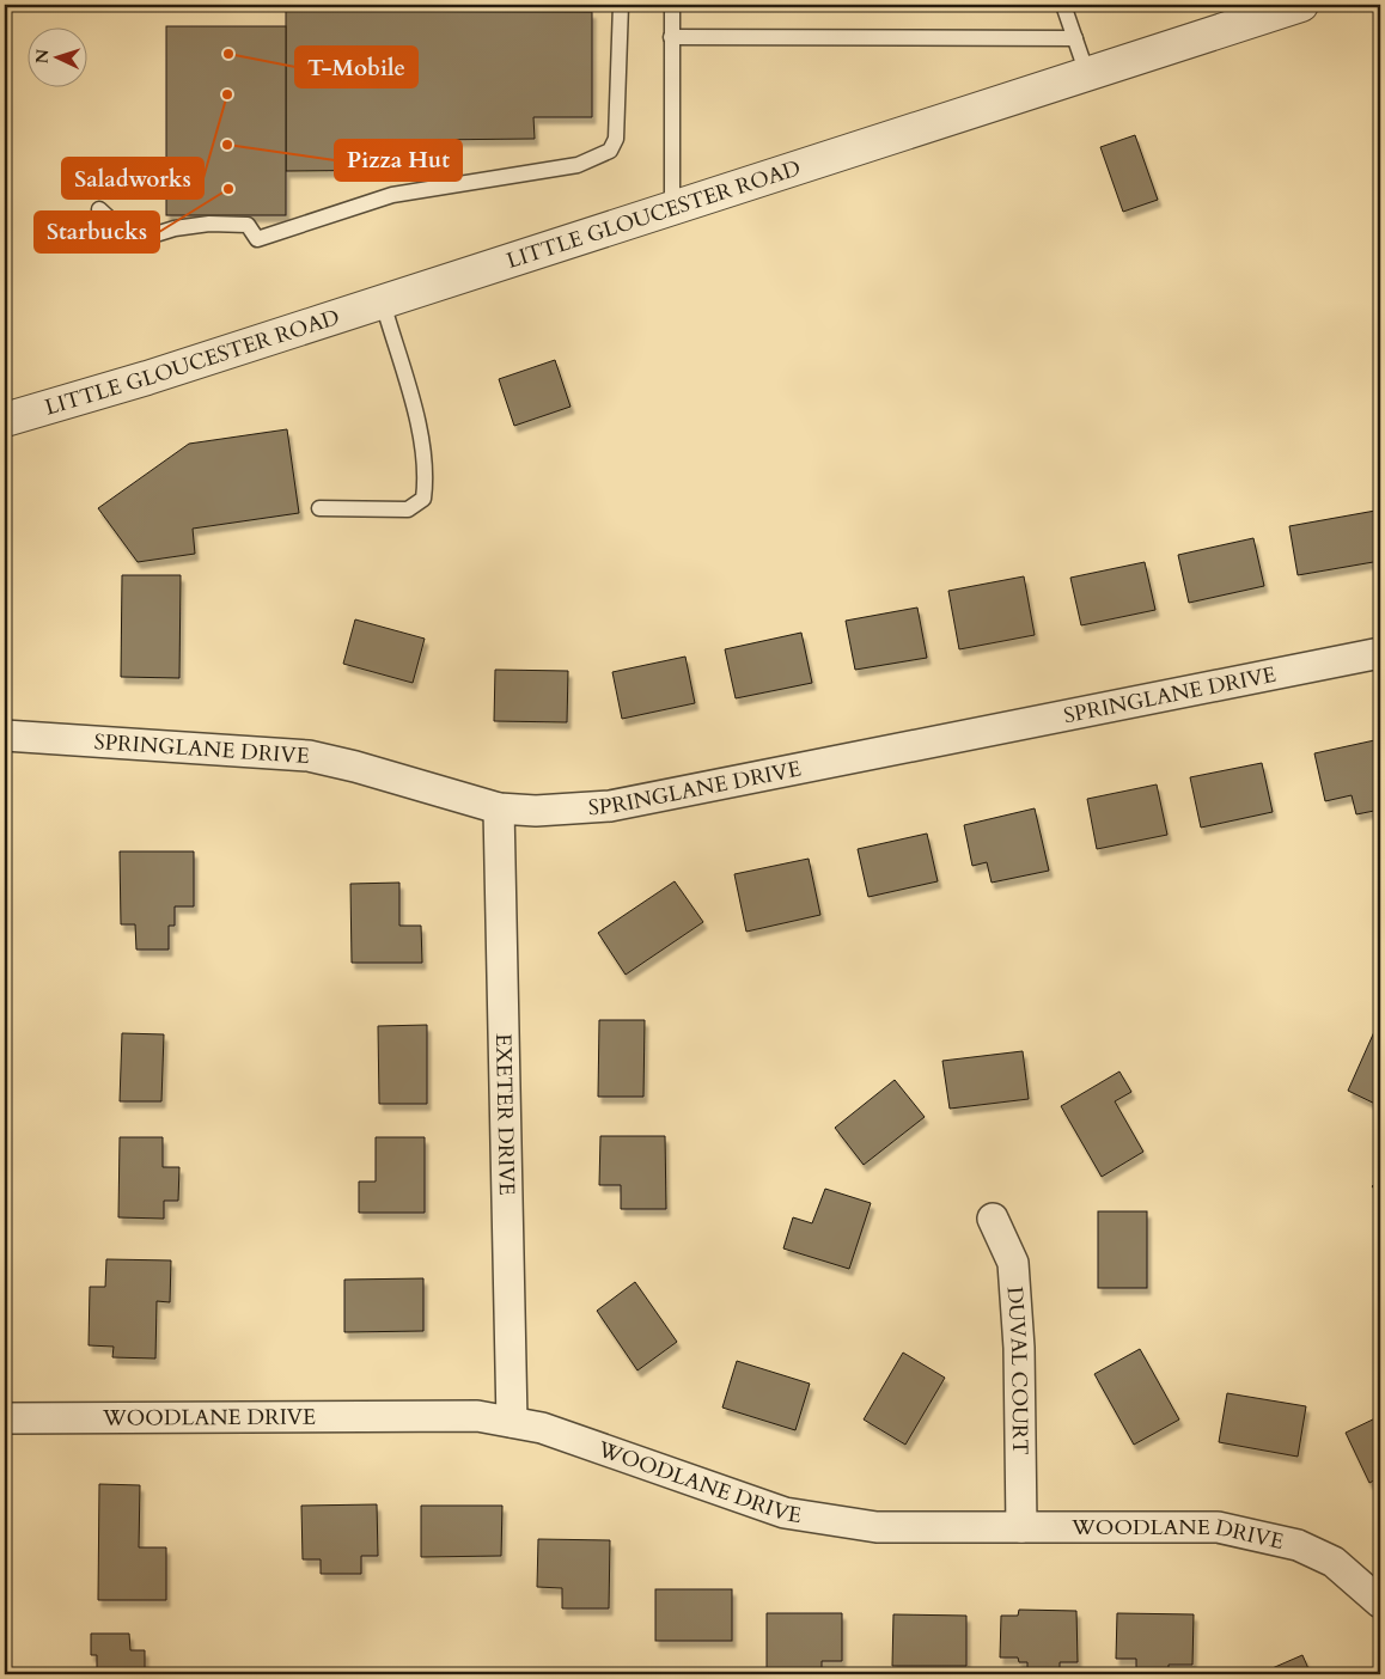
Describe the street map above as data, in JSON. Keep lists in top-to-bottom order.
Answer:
{
  "streets": {
    "street": [
      "LITTLE GLOUCESTER ROAD",
      "SPRINGLANE DRIVE",
      "EXETER DRIVE",
      "DUVAL COURT",
      "WOODLANE DRIVE"
    ]
  },
  "crossings": [
    ["SPRINGLANE DRIVE", "EXETER DRIVE"],
    ["EXETER DRIVE", "WOODLANE DRIVE"],
    ["DUVAL COURT", "WOODLANE DRIVE"]
  ],
  "places": [
    "T-Mobile",
    "Saladworks",
    "Pizza Hut",
    "Starbucks"
  ],
  "north": "left"
}
